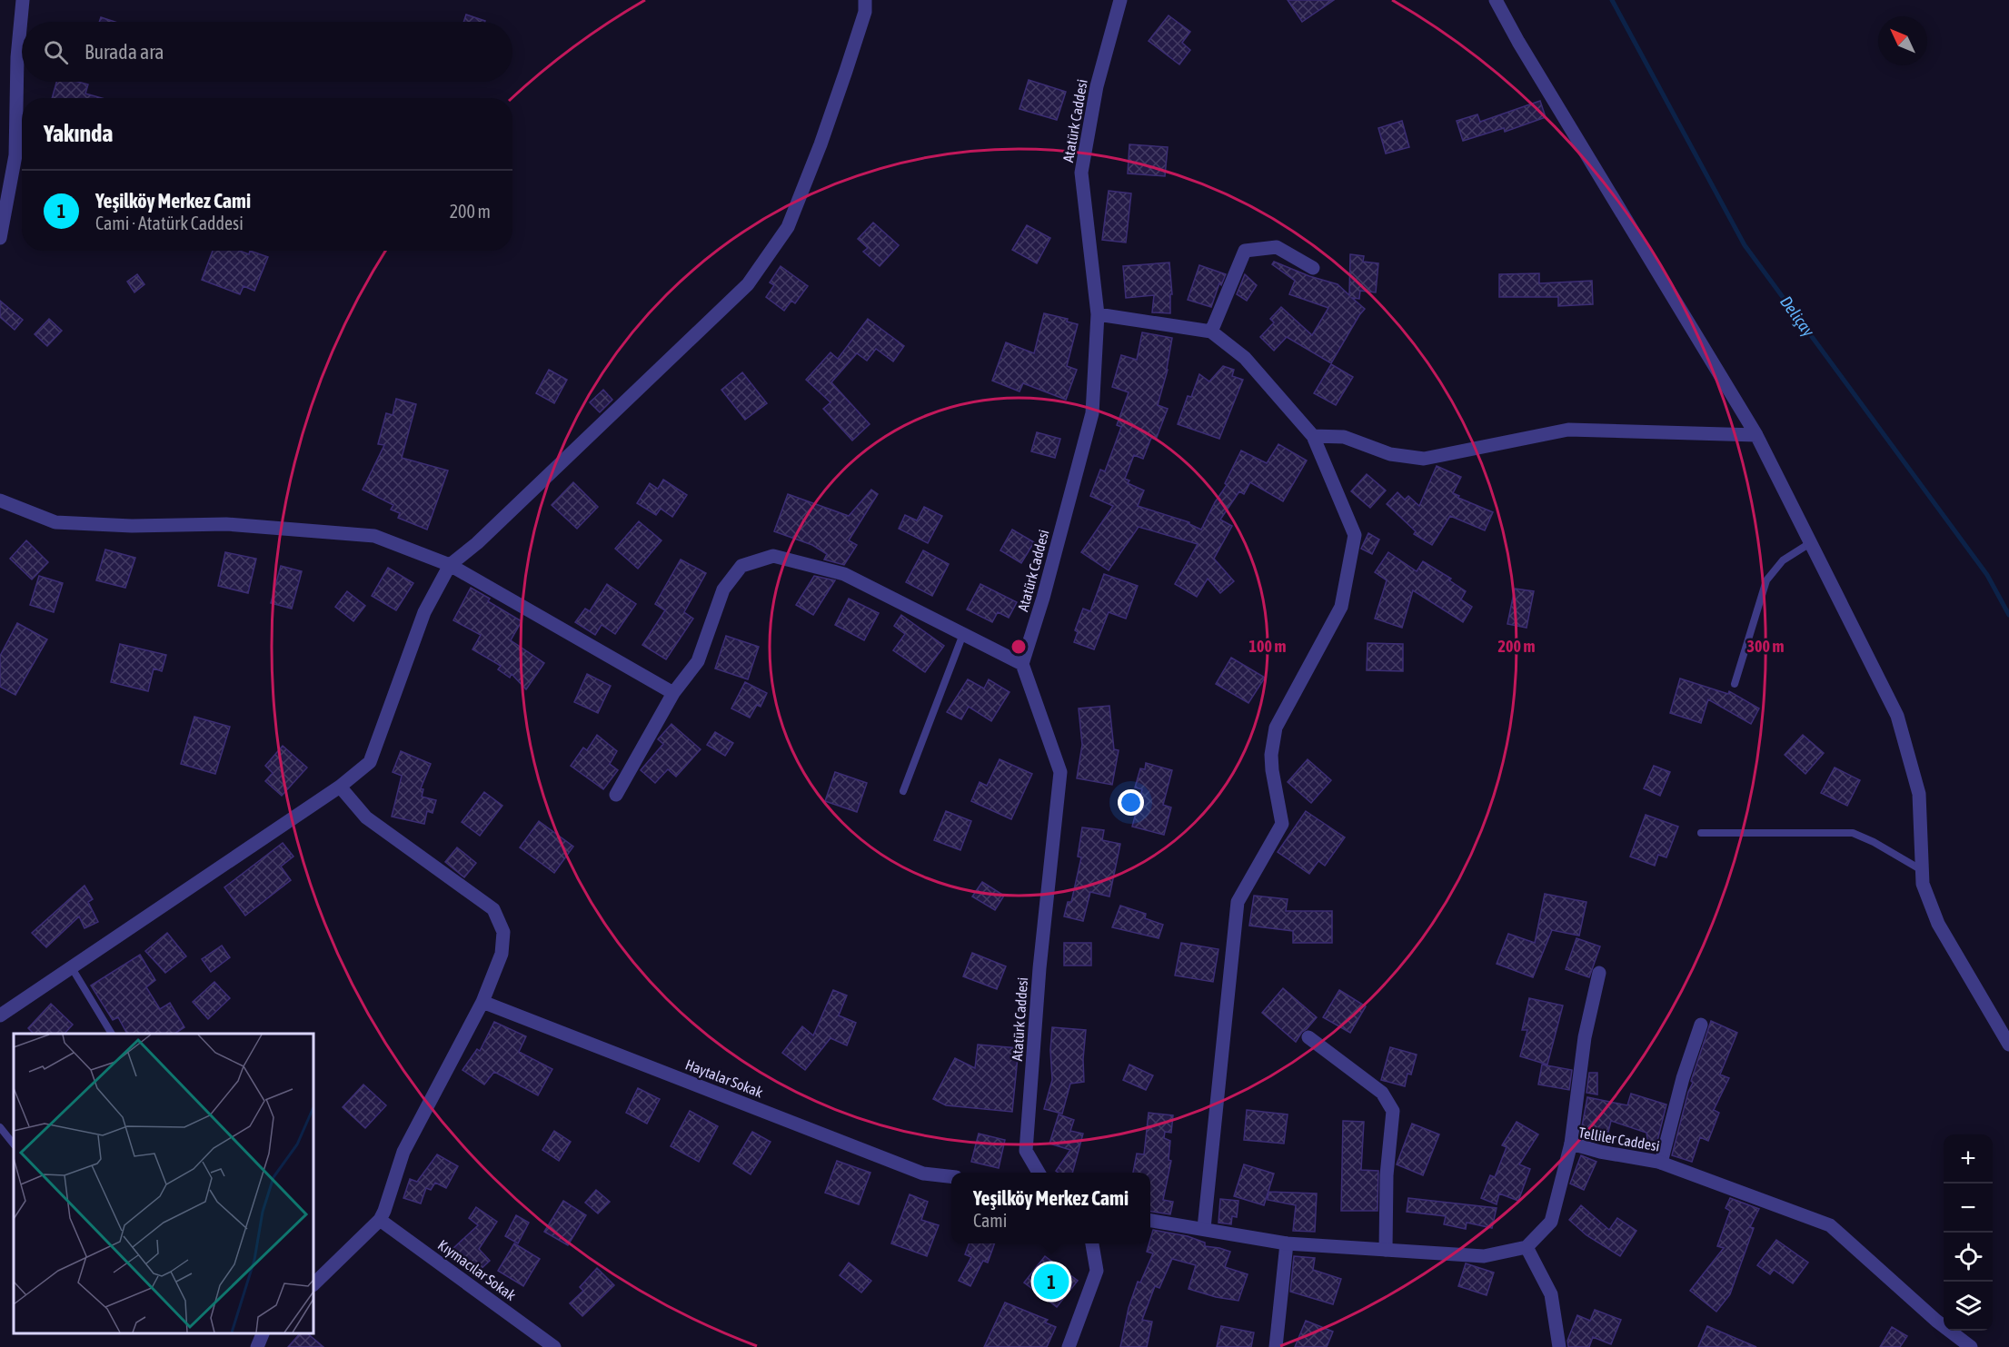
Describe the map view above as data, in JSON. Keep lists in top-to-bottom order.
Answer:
{
  "streets": {
    "street": [
      "Atatürk Caddesi",
      "Haytalar Sokak",
      "Telliler Caddesi",
      "Kıymacılar Sokak"
    ]
  },
  "water": ["Deliçay"],
  "north": "top left",
  "page": {
    "search": "Burada ara",
    "heading": "Yakında",
    "list": [
      {
        "mark": "1",
        "name": "Yeşilköy Merkez Cami",
        "note": "Cami · Atatürk Caddesi",
        "value": "200 m"
      }
    ],
    "map_buttons": ["+", "−"],
    "popup": ["Yeşilköy Merkez Cami", "Cami"],
    "pins": "1"
  },
  "rings": ["100 m", "200 m", "300 m"]
}
